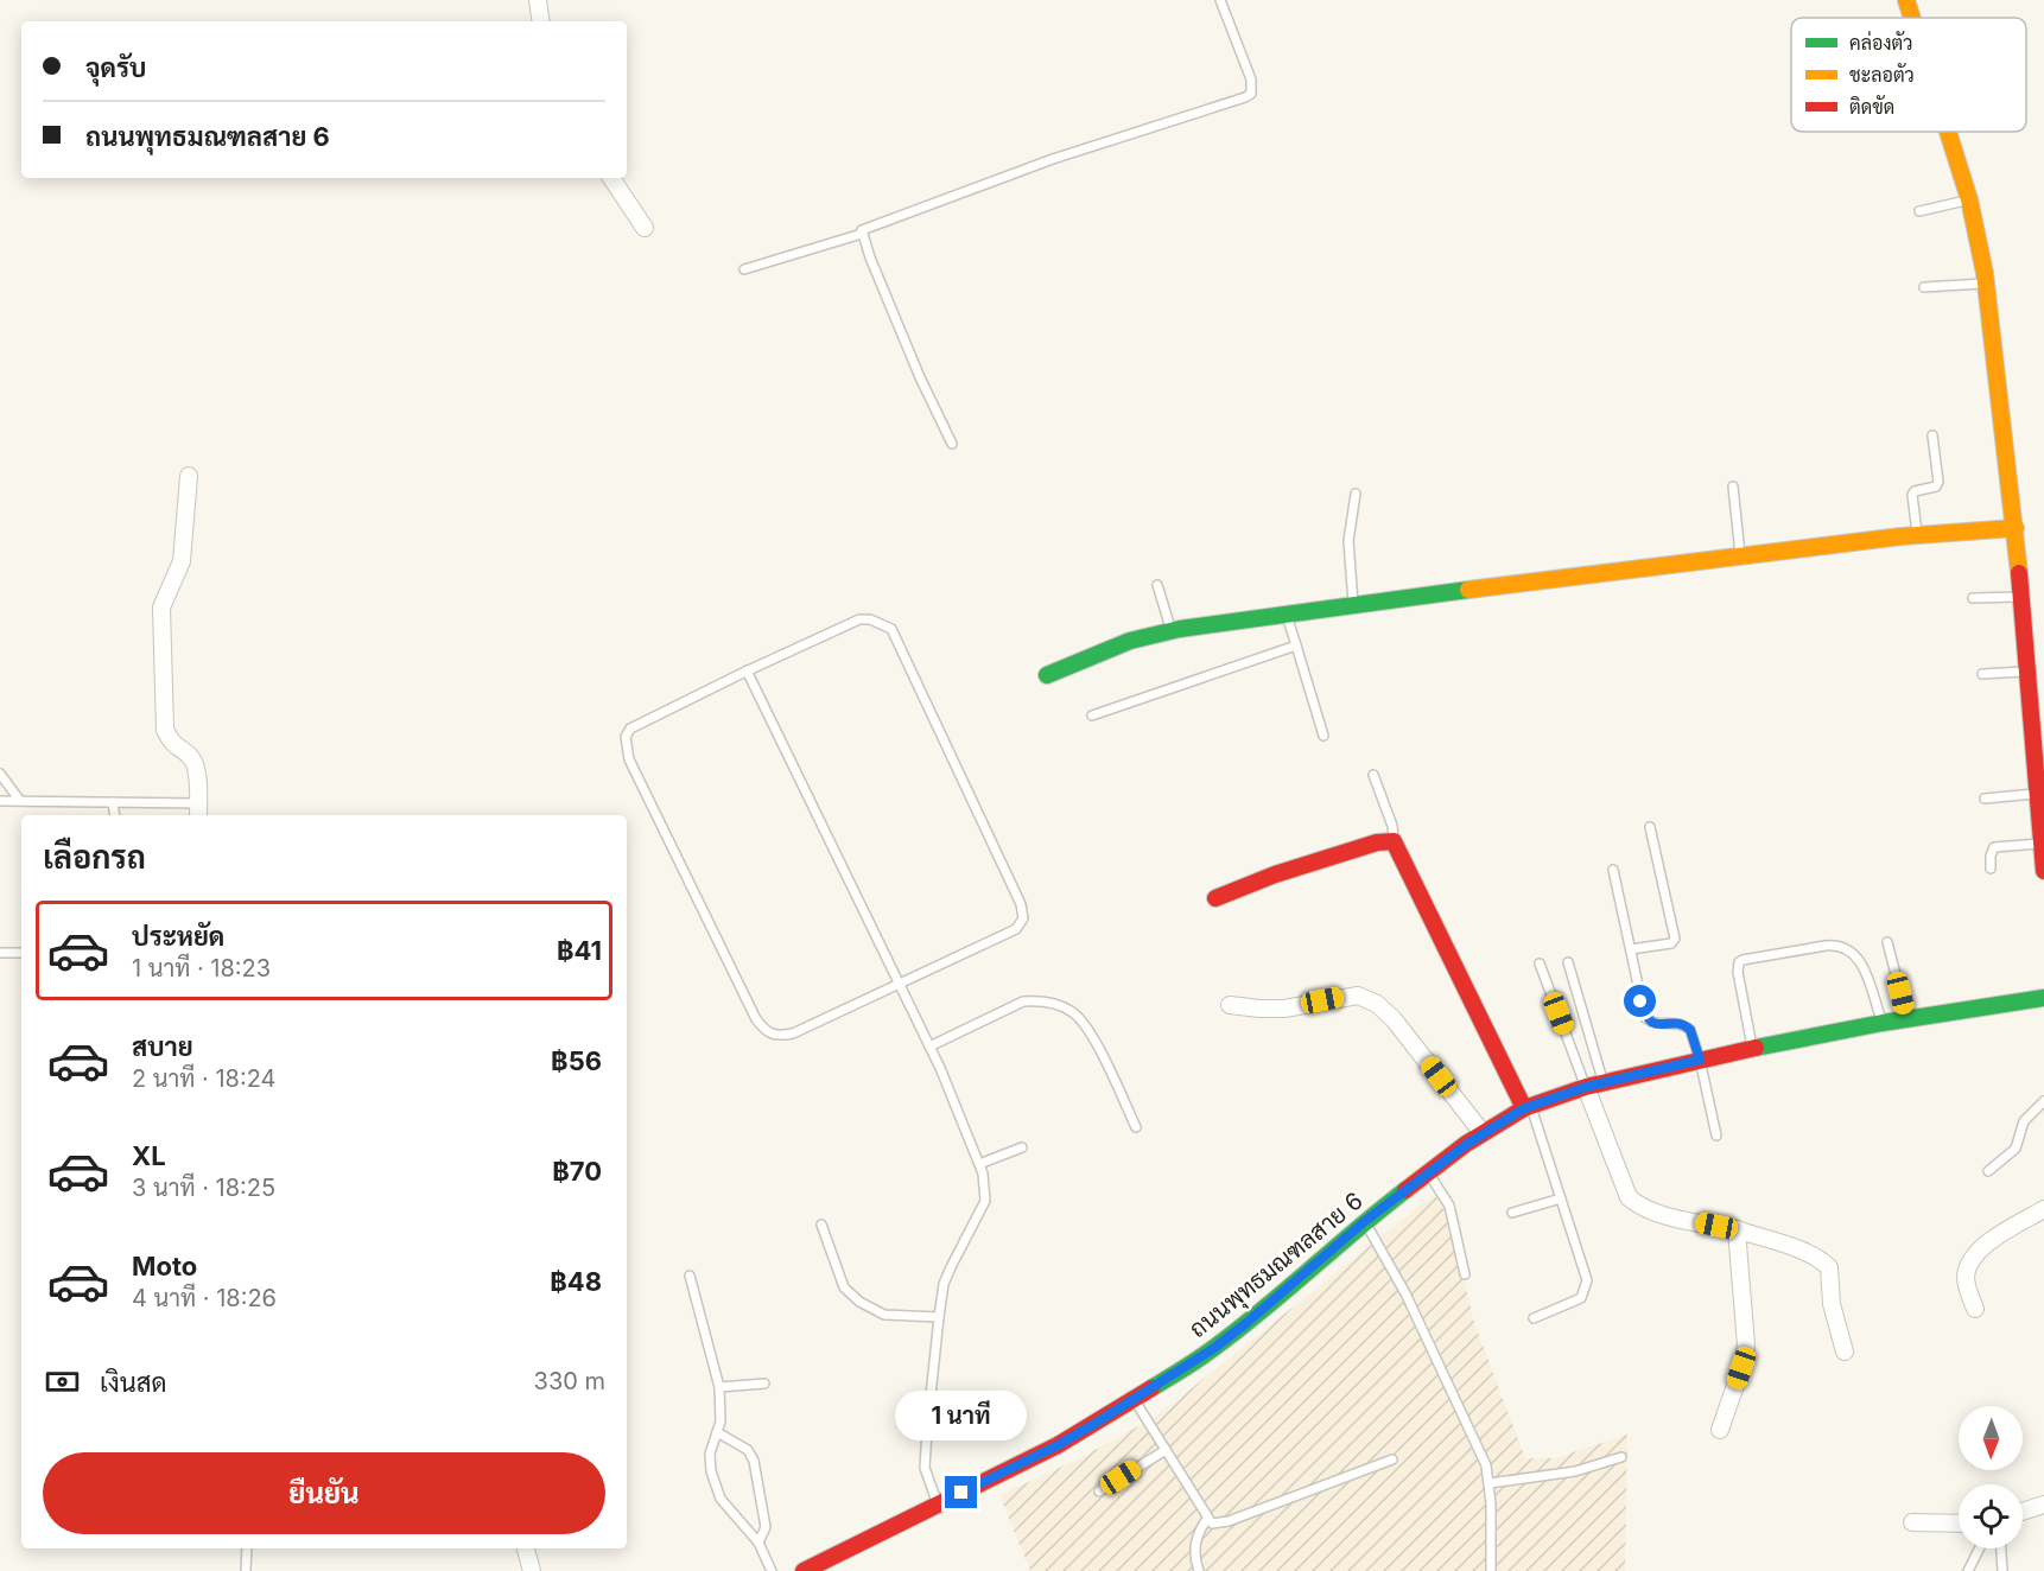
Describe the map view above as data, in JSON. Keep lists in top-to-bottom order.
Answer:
{
  "streets": {
    "street": ["ถนนพุทธมณฑลสาย 6"]
  },
  "legend": ["คล่องตัว", "ชะลอตัว", "ติดขัด"],
  "north": "bottom",
  "page": {
    "banner": ["จุดรับ", "ถนนพุทธมณฑลสาย 6"],
    "heading": "เลือกรถ",
    "list": [
      {
        "name": "ประหยัด",
        "note": "1 นาที · 18:23",
        "value": "฿41"
      },
      {
        "name": "สบาย",
        "note": "2 นาที · 18:24",
        "value": "฿56"
      },
      {
        "name": "XL",
        "note": "3 นาที · 18:25",
        "value": "฿70"
      },
      {
        "name": "Moto",
        "note": "4 นาที · 18:26",
        "value": "฿48"
      }
    ],
    "pay": ["เงินสด", "330 m"],
    "bubble": "1 นาที",
    "buttons": "ยืนยัน"
  }
}
